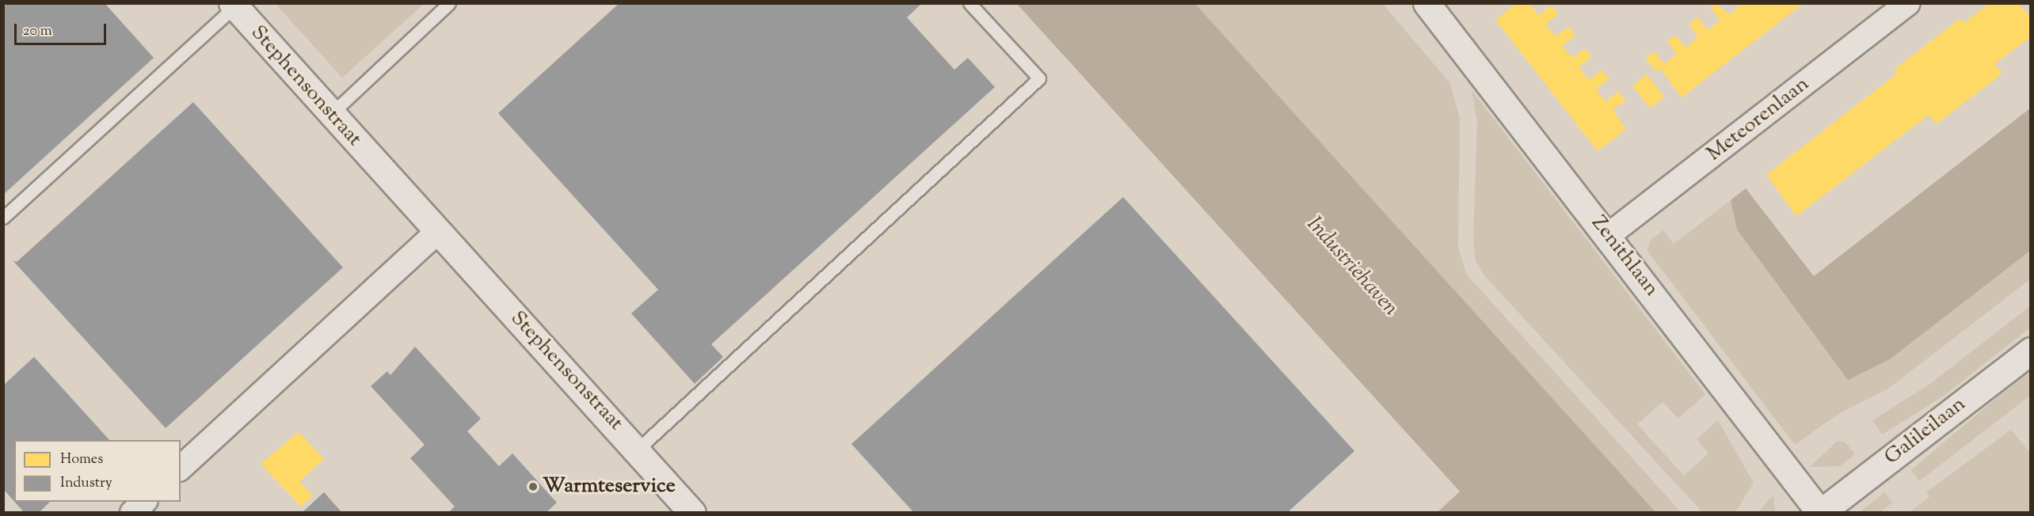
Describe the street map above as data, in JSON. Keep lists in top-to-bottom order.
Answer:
{
  "streets": {
    "street": [
      "Stephensonstraat",
      "Meteorenlaan",
      "Zenithlaan",
      "Galileilaan"
    ]
  },
  "crossings": [
    ["Meteorenlaan", "Zenithlaan"],
    ["Zenithlaan", "Galileilaan"]
  ],
  "water": ["Industriehaven"],
  "places": ["Warmteservice"],
  "legend": ["Homes", "Industry"],
  "scale_bar": "20 m"
}
